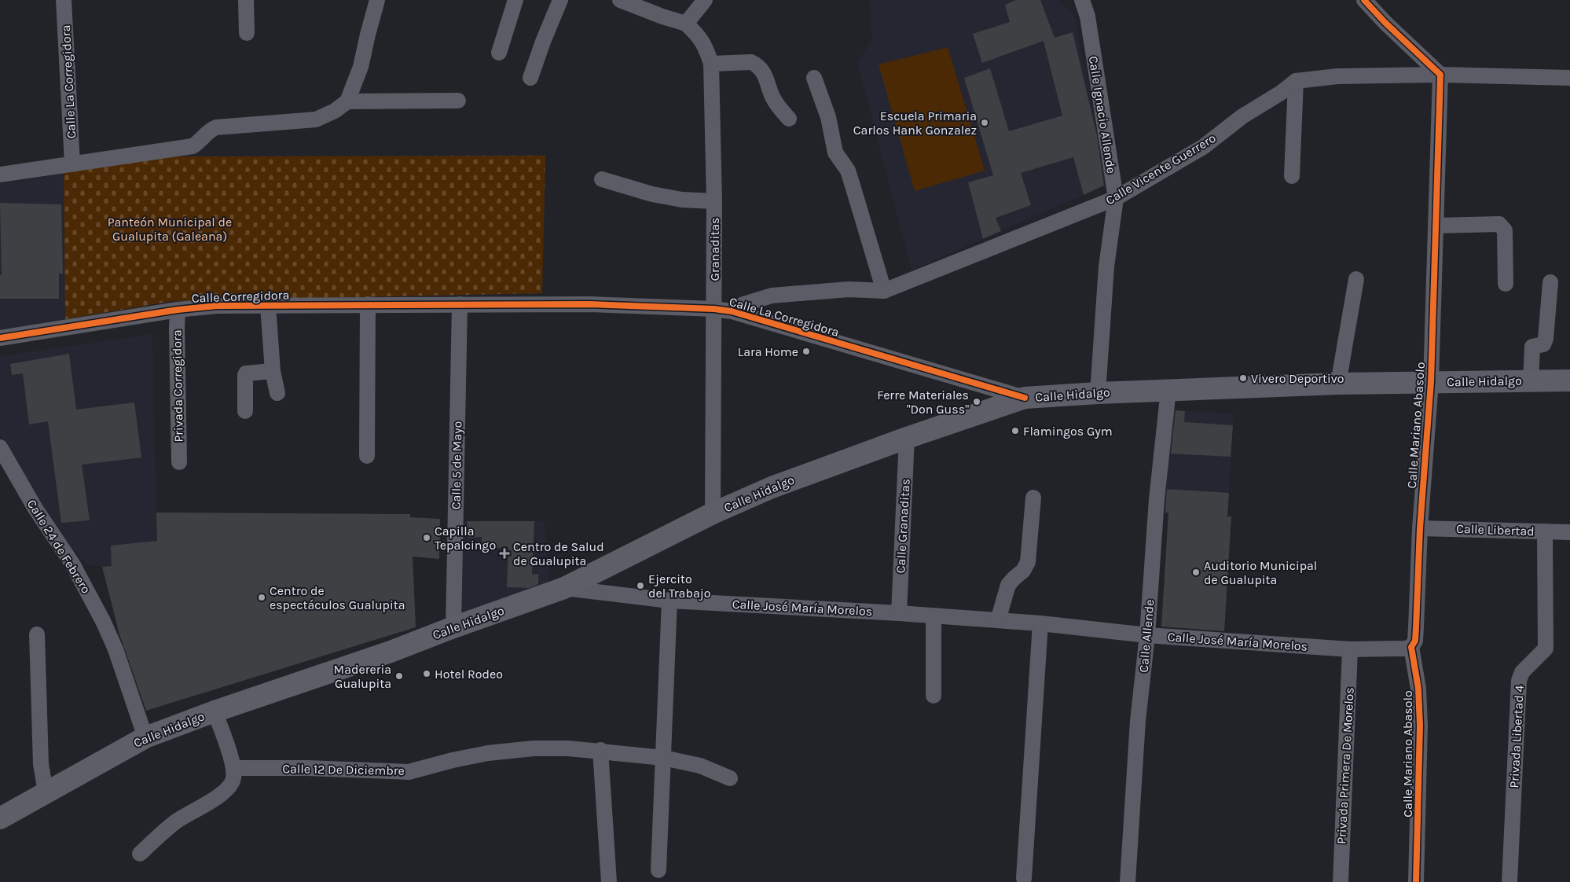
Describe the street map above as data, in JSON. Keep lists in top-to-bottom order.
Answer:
{
  "streets": {
    "main road": ["Calle Hidalgo"],
    "street": [
      "Calle La Corregidora",
      "Calle Ignacio Allende",
      "Calle Vicente Guerrero",
      "Granaditas",
      "Calle Corregidora",
      "Privada Corregidora",
      "Calle Mariano Abasolo",
      "Calle 5 de Mayo",
      "Calle Granaditas",
      "Calle Libertad",
      "Calle 24 de Febrero",
      "Calle José María Morelos",
      "Calle Allende",
      "Privada Libertad 4",
      "Privada Primera De Morelos",
      "Calle 12 De Diciembre"
    ]
  },
  "crossings": [
    ["Calle La Corregidora", "Calle Vicente Guerrero"],
    ["Calle La Corregidora", "Granaditas"],
    ["Calle La Corregidora", "Calle Corregidora"],
    ["Calle La Corregidora", "Calle Hidalgo"],
    ["Calle La Corregidora", "Calle 5 de Mayo"],
    ["Calle Ignacio Allende", "Calle Vicente Guerrero"],
    ["Calle Ignacio Allende", "Calle Hidalgo"],
    ["Granaditas", "Calle Hidalgo"],
    ["Calle Corregidora", "Privada Corregidora"],
    ["Calle Corregidora", "Calle 5 de Mayo"],
    ["Calle Hidalgo", "Calle Mariano Abasolo"],
    ["Calle Hidalgo", "Calle 5 de Mayo"],
    ["Calle Hidalgo", "Calle Granaditas"],
    ["Calle Hidalgo", "Calle 24 de Febrero"],
    ["Calle Hidalgo", "Calle José María Morelos"],
    ["Calle Hidalgo", "Calle Allende"],
    ["Calle Mariano Abasolo", "Calle Libertad"],
    ["Calle Mariano Abasolo", "Calle José María Morelos"],
    ["Calle Granaditas", "Calle José María Morelos"],
    ["Calle Libertad", "Privada Libertad 4"],
    ["Calle José María Morelos", "Calle Allende"],
    ["Calle José María Morelos", "Privada Primera De Morelos"]
  ],
  "parks": ["Panteón Municipal de Gualupita (Galeana)"],
  "places": {
    "other": [
      "Escuela Primaria Carlos Hank Gonzalez",
      "Lara Home",
      "Vivero Deportivo",
      "Ferre Materiales \"Don Guss\"",
      "Flamingos Gym",
      "Capilla Tepalcingo",
      "Auditorio Municipal de Gualupita",
      "Ejercito del Trabajo",
      "Centro de espectáculos Gualupita",
      "Hotel Rodeo",
      "Madereria Gualupita"
    ],
    "health": ["Centro de Salud de Gualupita"]
  }
}
